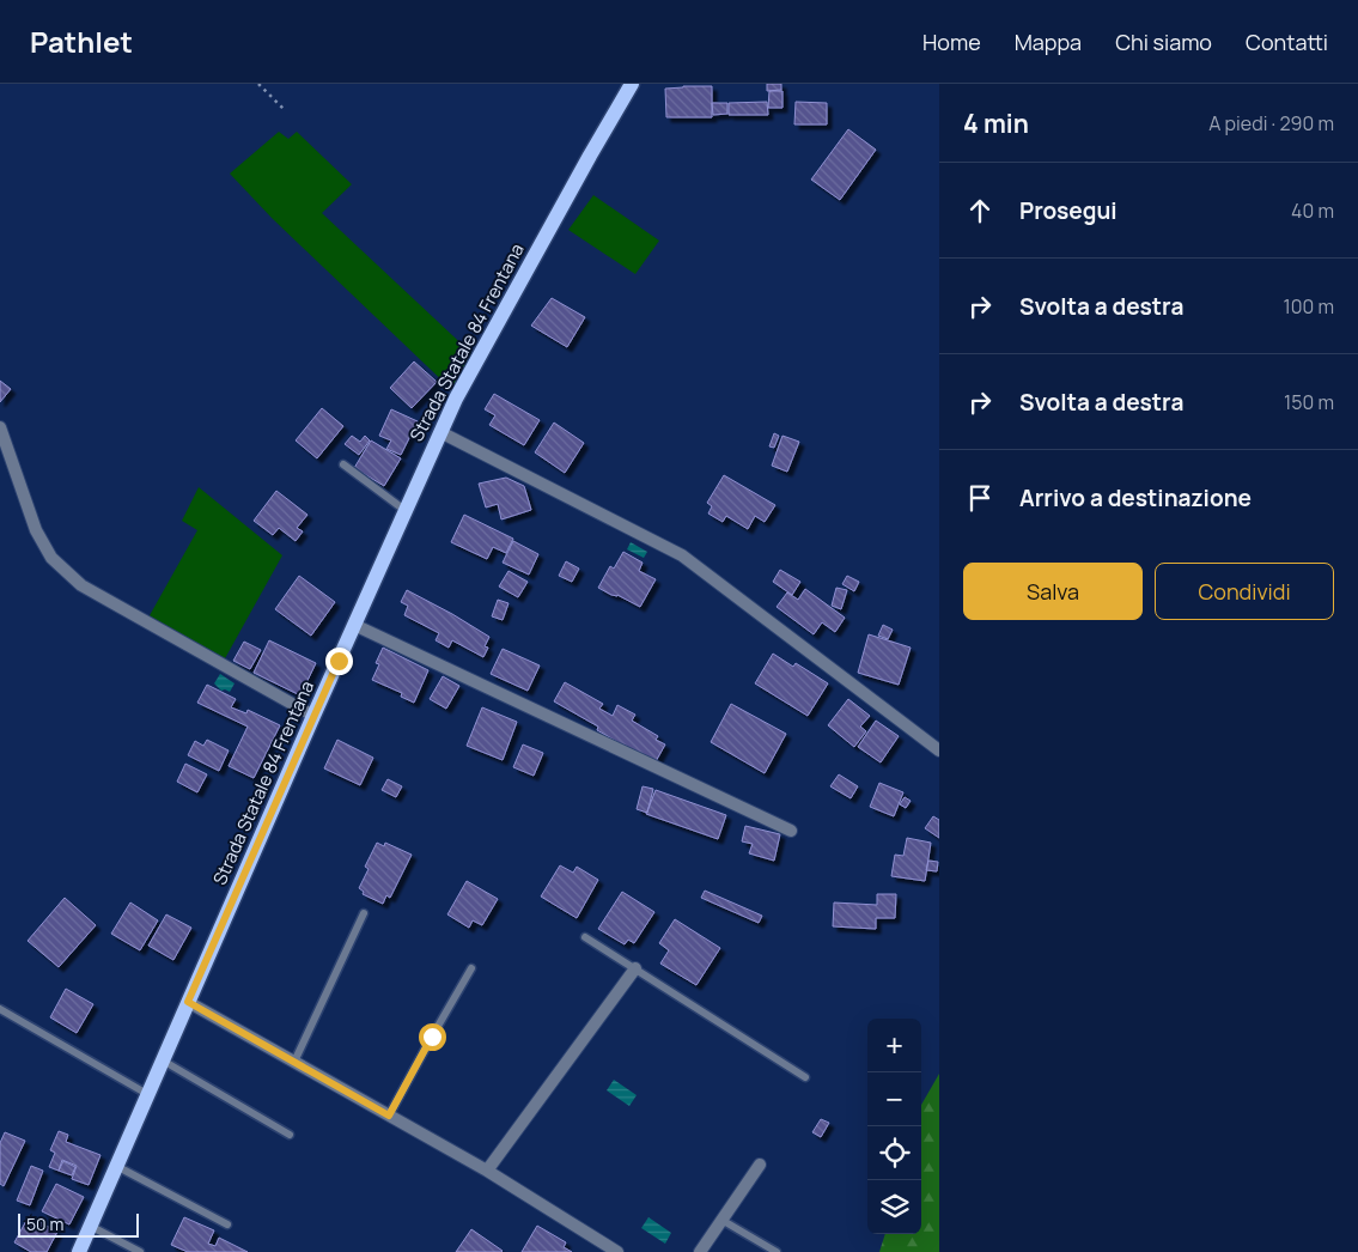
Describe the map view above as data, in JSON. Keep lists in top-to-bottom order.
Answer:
{
  "streets": {
    "main road": ["Strada Statale 84 Frentana"]
  },
  "scale_bar": "50 m",
  "page": {
    "header": "Pathlet",
    "nav": [
      "Home",
      "Mappa",
      "Chi siamo",
      "Contatti"
    ],
    "heading": ["4 min", "A piedi · 290 m"],
    "list": [
      ["Prosegui", "40 m"],
      ["Svolta a destra", "100 m"],
      ["Svolta a destra", "150 m"],
      "Arrivo a destinazione"
    ],
    "buttons": ["Salva", "Condividi"],
    "map_buttons": ["+", "−"],
    "scale": "50 m"
  }
}
